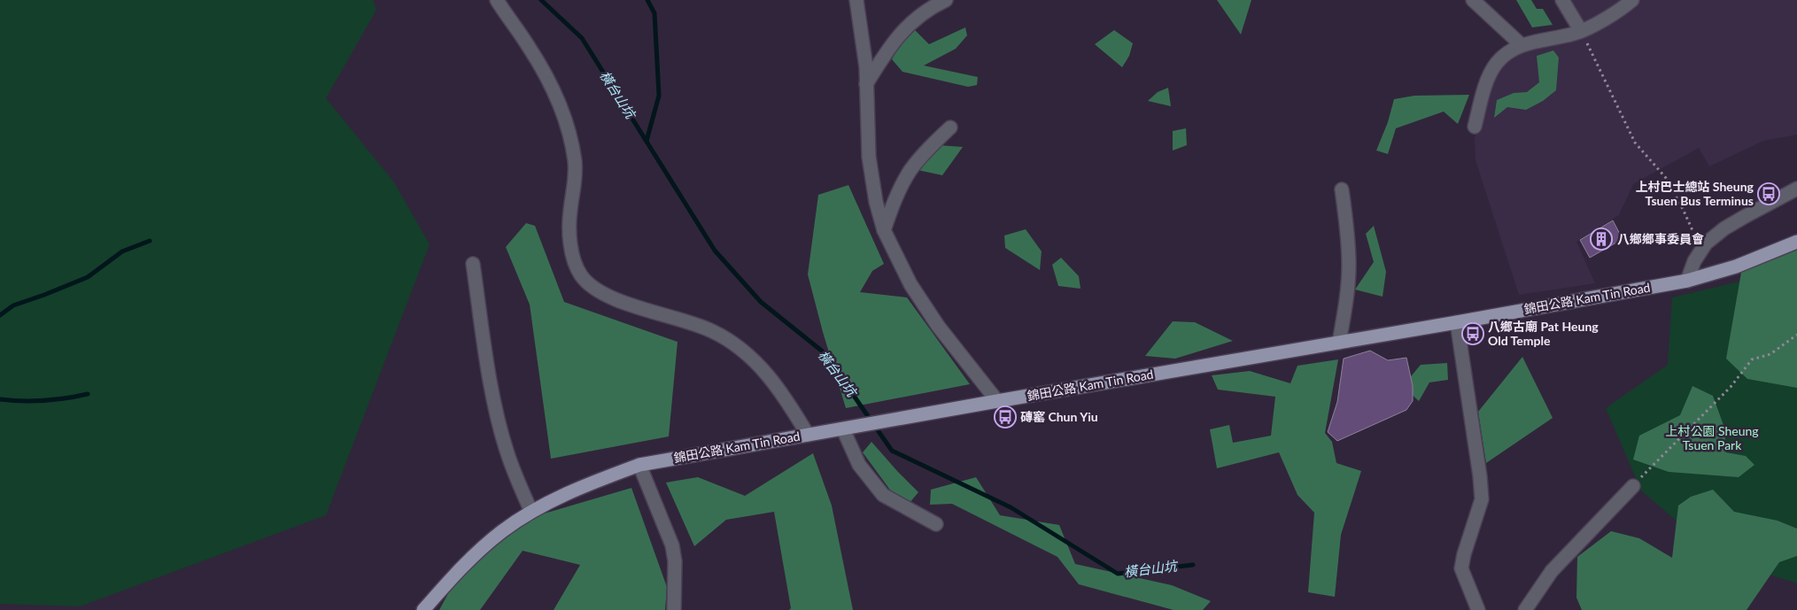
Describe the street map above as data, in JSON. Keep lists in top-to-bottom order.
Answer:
{
  "streets": {
    "main road": ["錦田公路 Kam Tin Road"]
  },
  "water": ["橫台山坑"],
  "parks": ["上村公園 Sheung Tsuen Park"],
  "places": {
    "bus stop": ["上村巴士總站 Sheung Tsuen Bus Terminus", "八鄉古廟 Pat Heung Old Temple", "磚窰 Chun Yiu"],
    "building": ["八鄉鄉事委員會"]
  }
}
